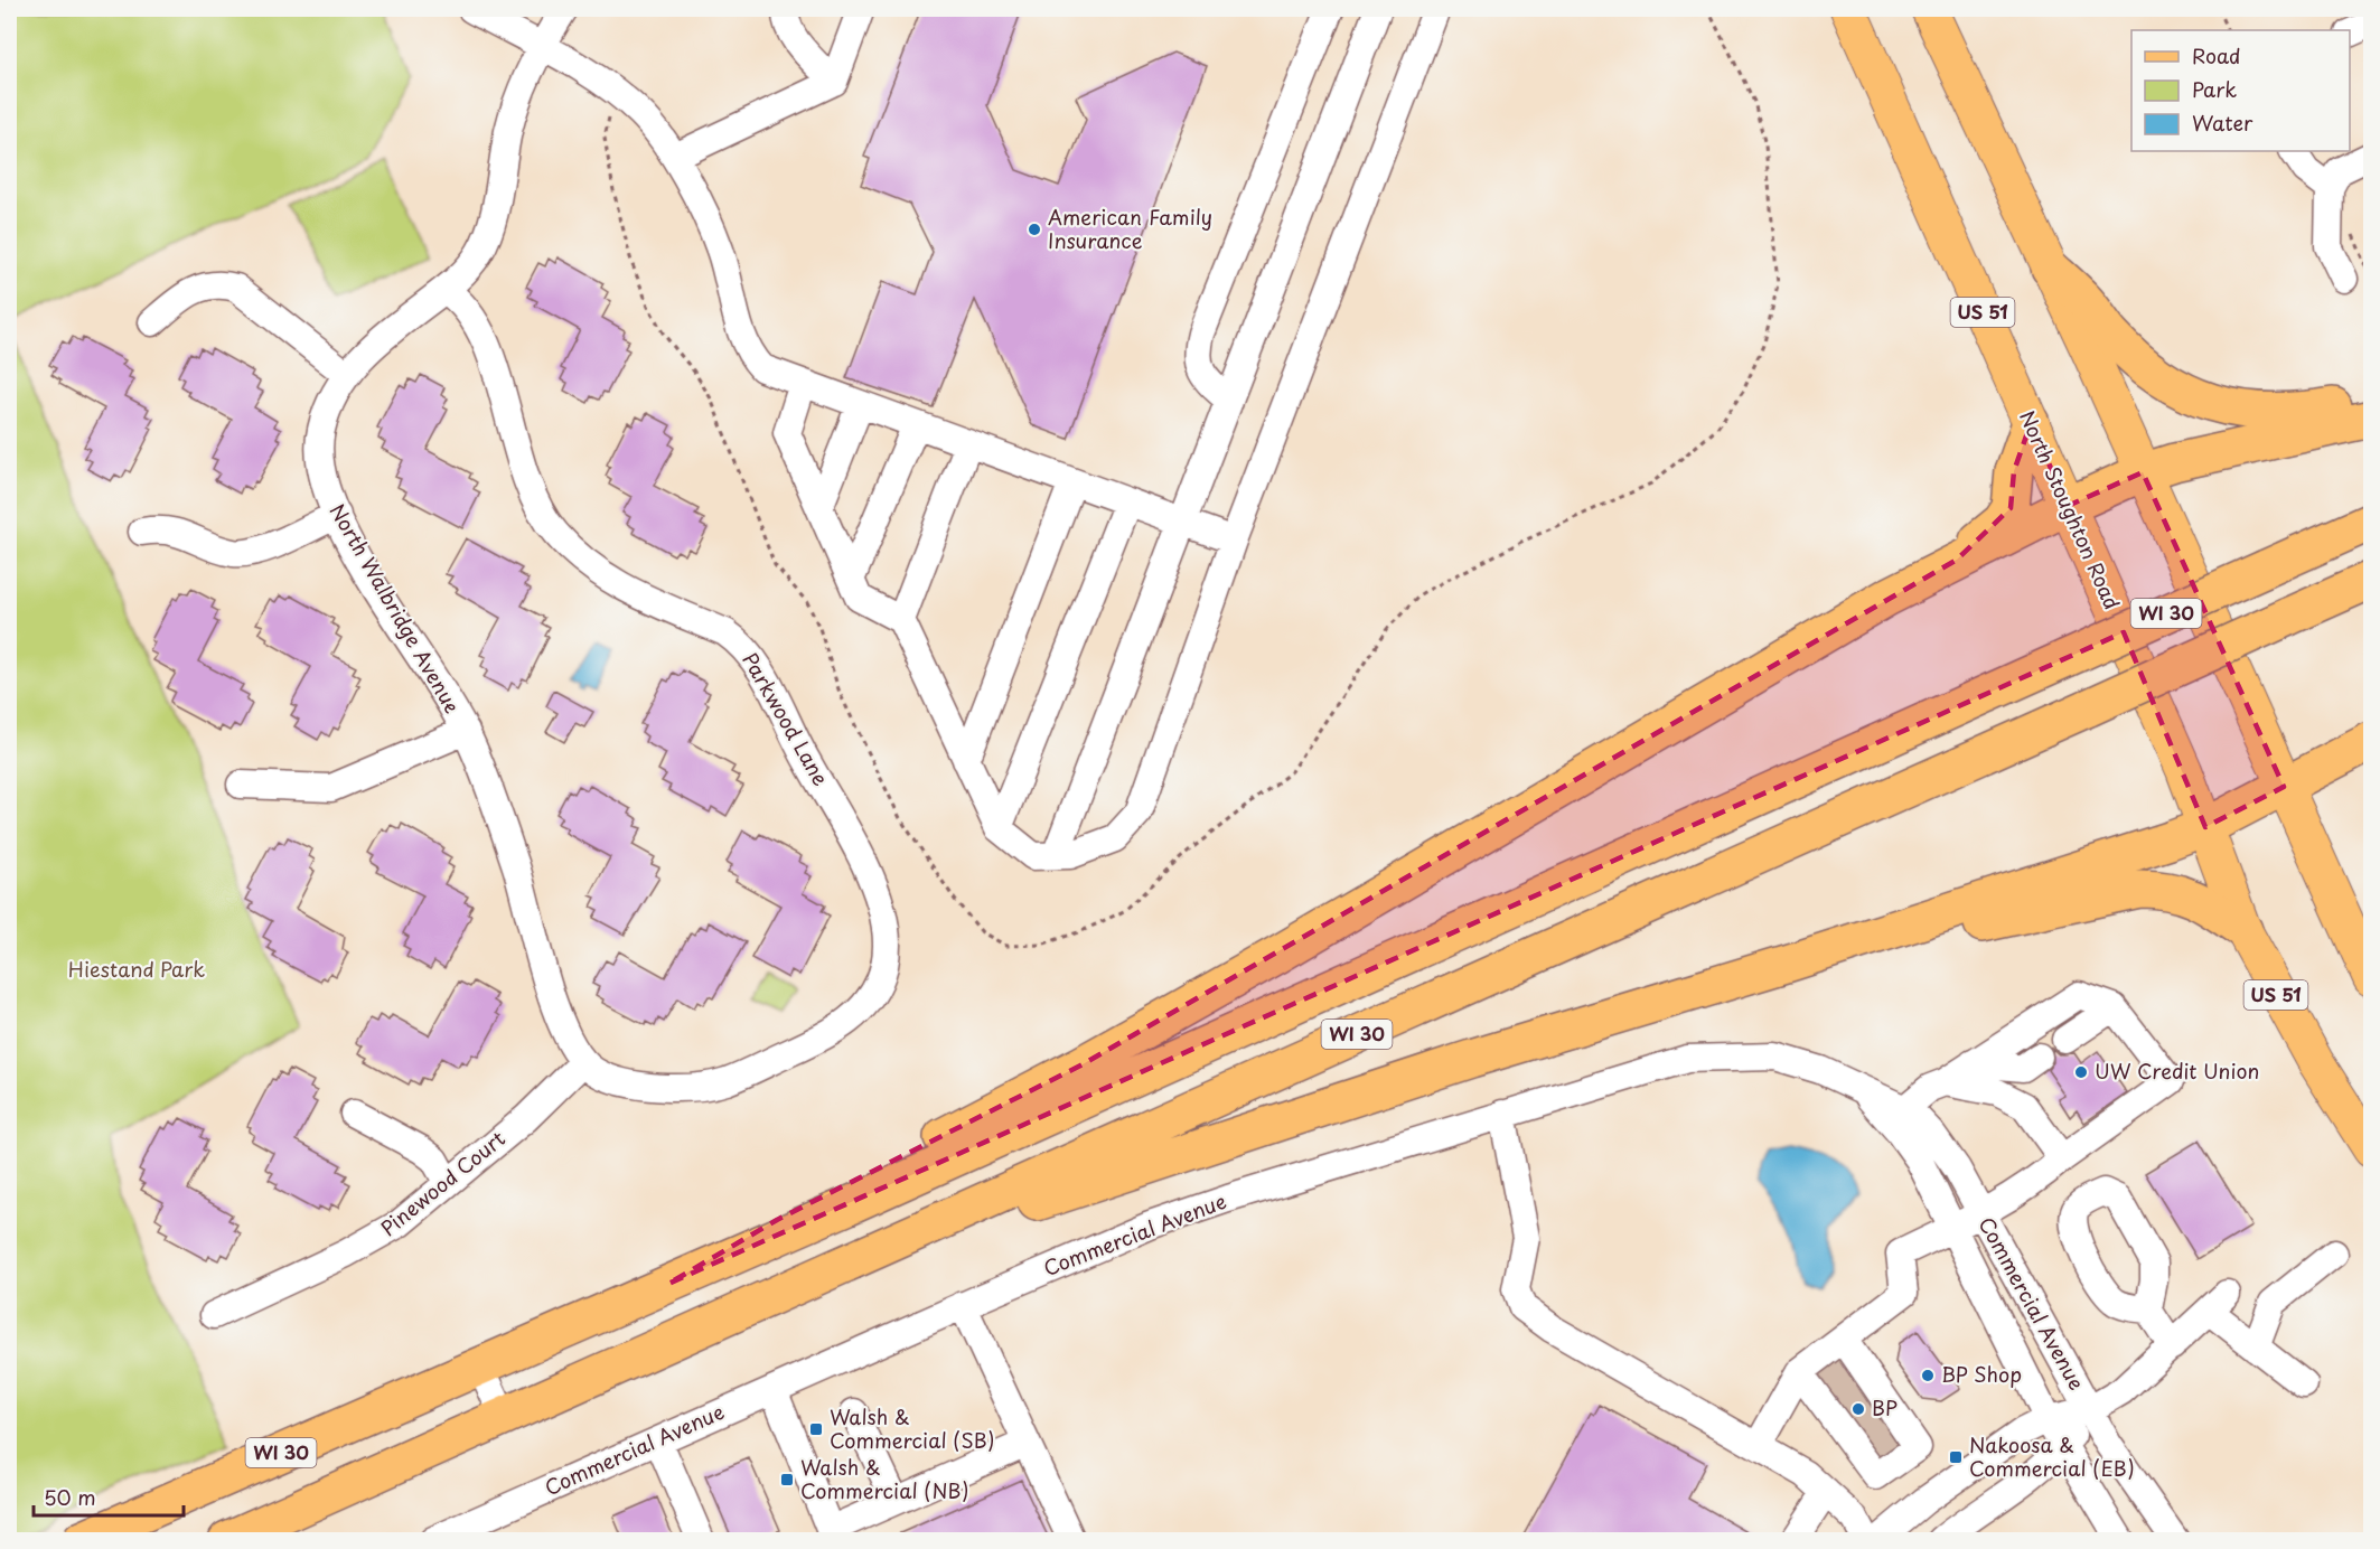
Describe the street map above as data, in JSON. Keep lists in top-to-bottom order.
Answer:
{
  "streets": {
    "highway": ["WI 30"],
    "main road": ["US 51", "North Stoughton Road"],
    "street": [
      "North Walbridge Avenue",
      "Parkwood Lane",
      "Pinewood Court",
      "Commercial Avenue"
    ]
  },
  "crossings": [
    ["North Walbridge Avenue", "Parkwood Lane"],
    ["North Walbridge Avenue", "Pinewood Court"]
  ],
  "parks": ["Hiestand Park"],
  "places": {
    "other": [
      "American Family Insurance",
      "UW Credit Union",
      "BP Shop",
      "BP"
    ],
    "transit": ["Walsh & Commercial (SB)", "Nakoosa & Commercial (EB)", "Walsh & Commercial (NB)"]
  },
  "legend": ["Road", "Park", "Water"],
  "scale_bar": "50 m"
}
